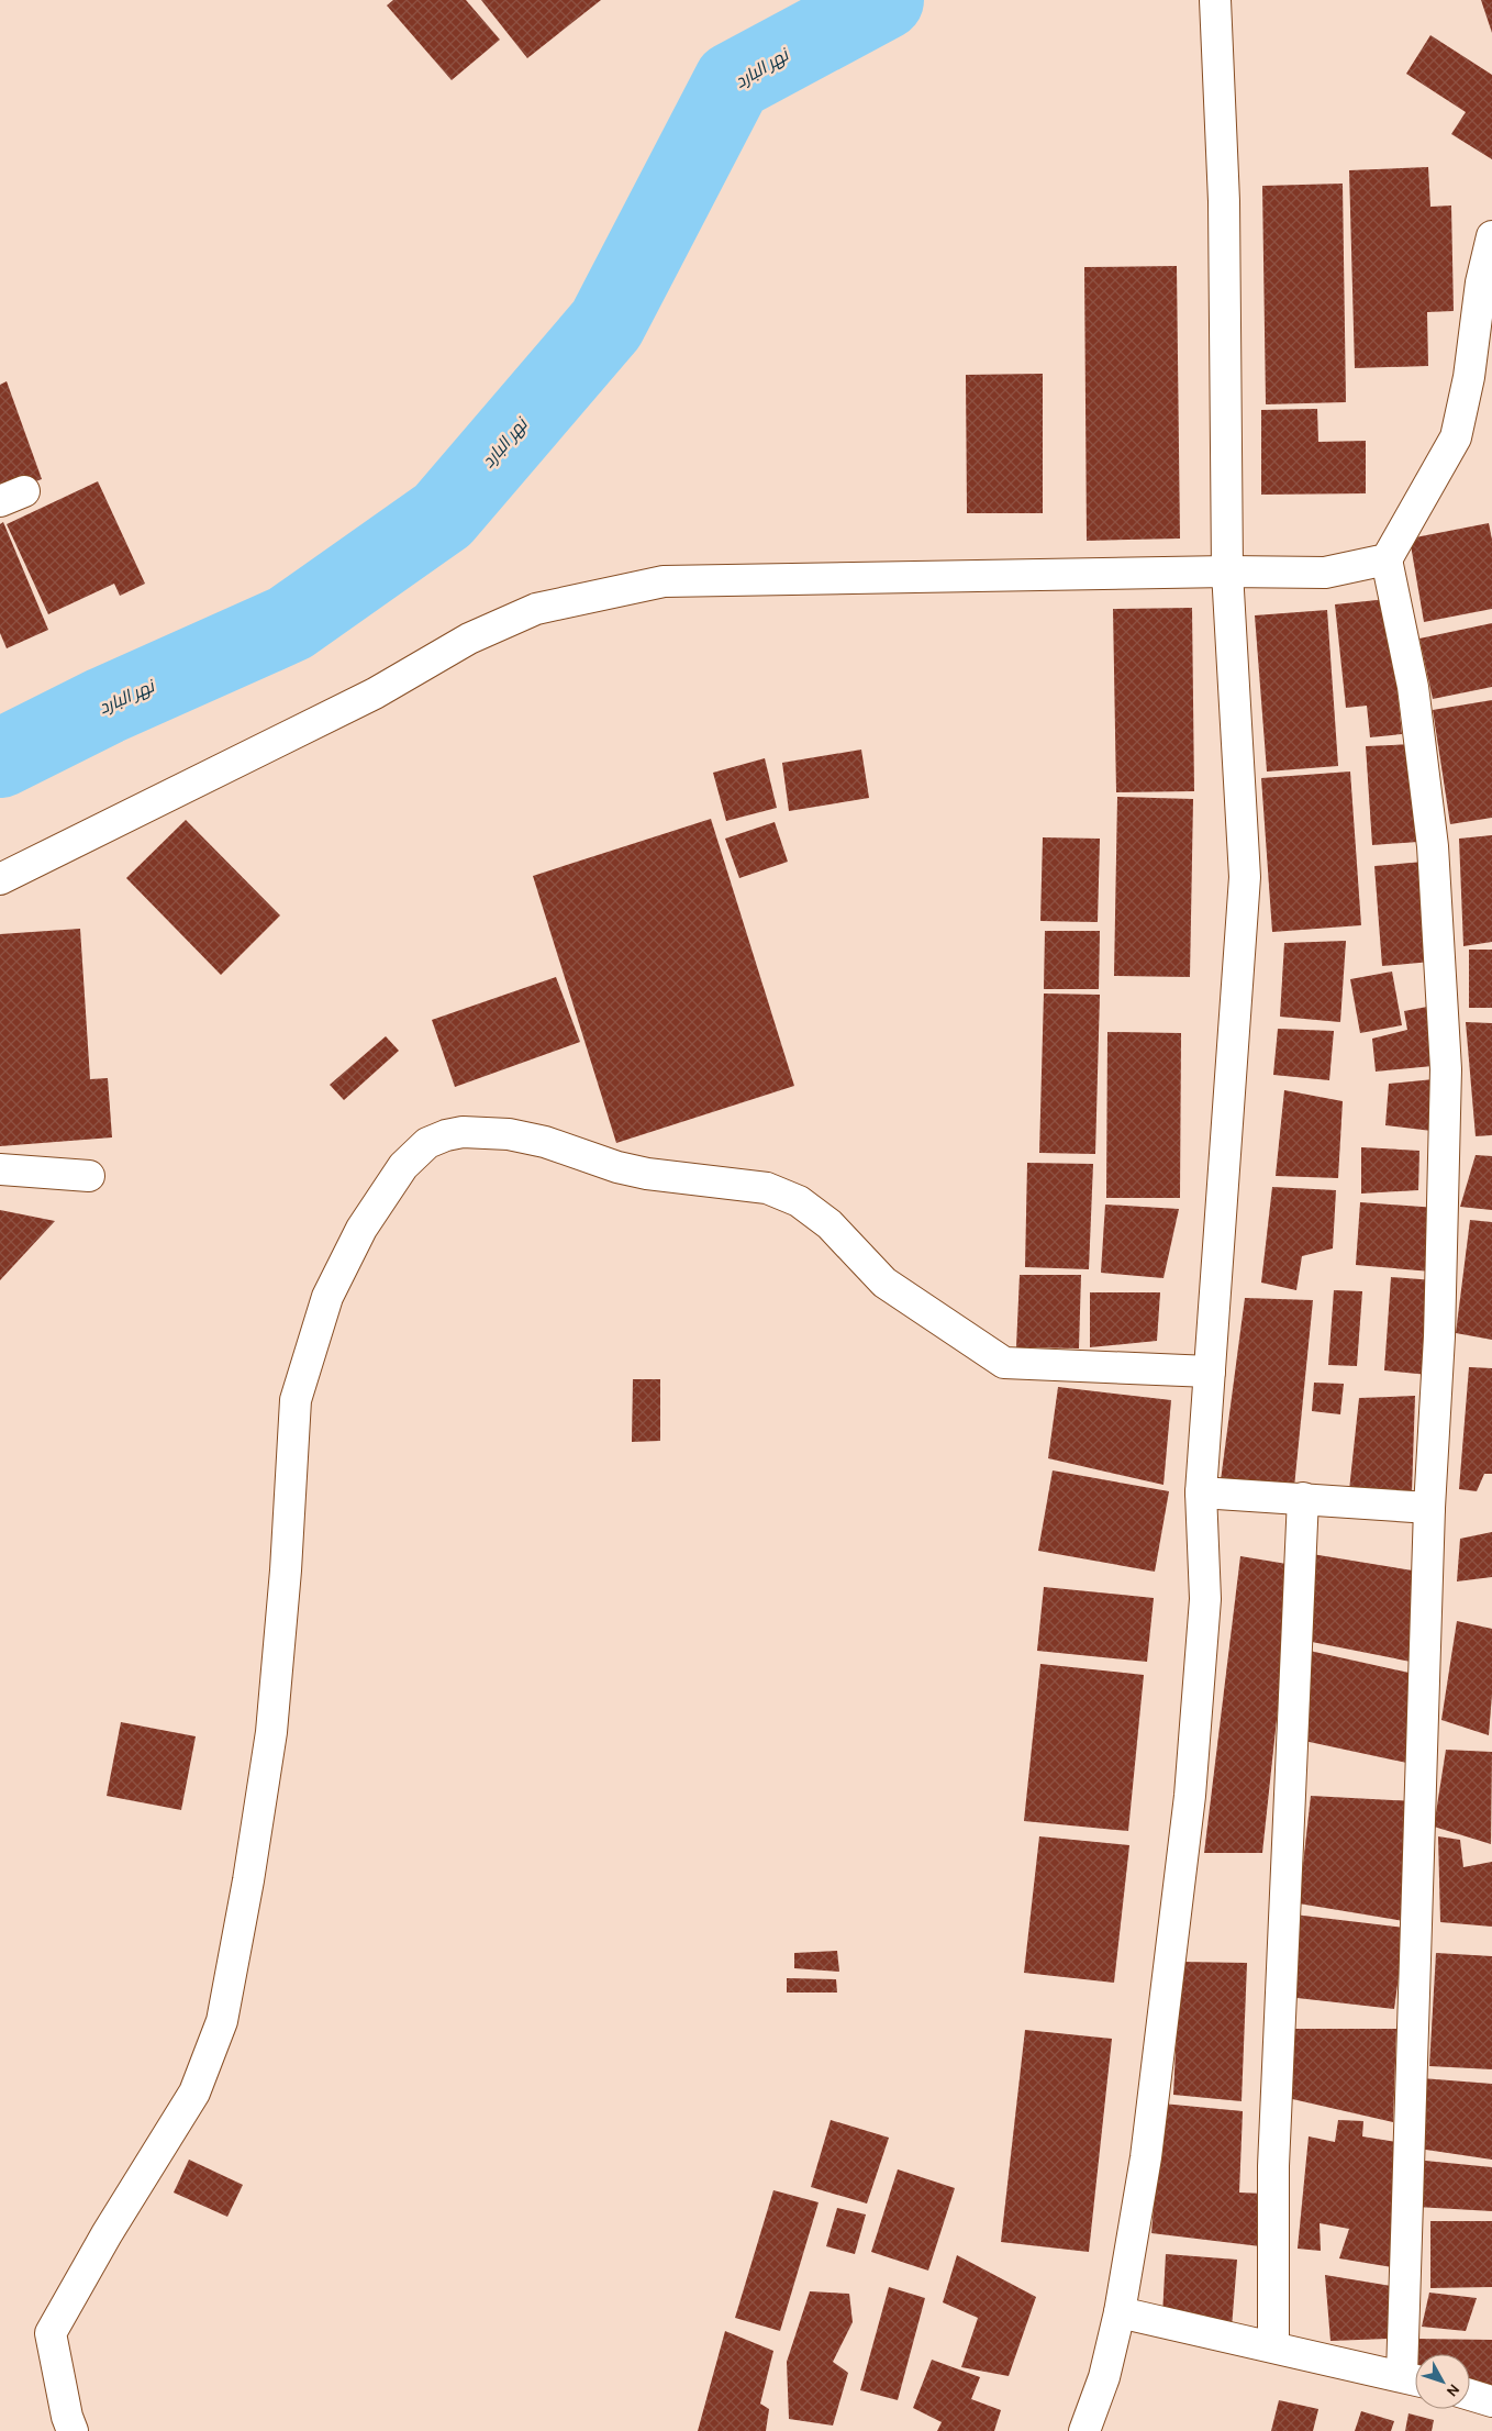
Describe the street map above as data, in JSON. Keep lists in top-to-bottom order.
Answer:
{
  "water": ["نهر البارد"],
  "north": "bottom right"
}
